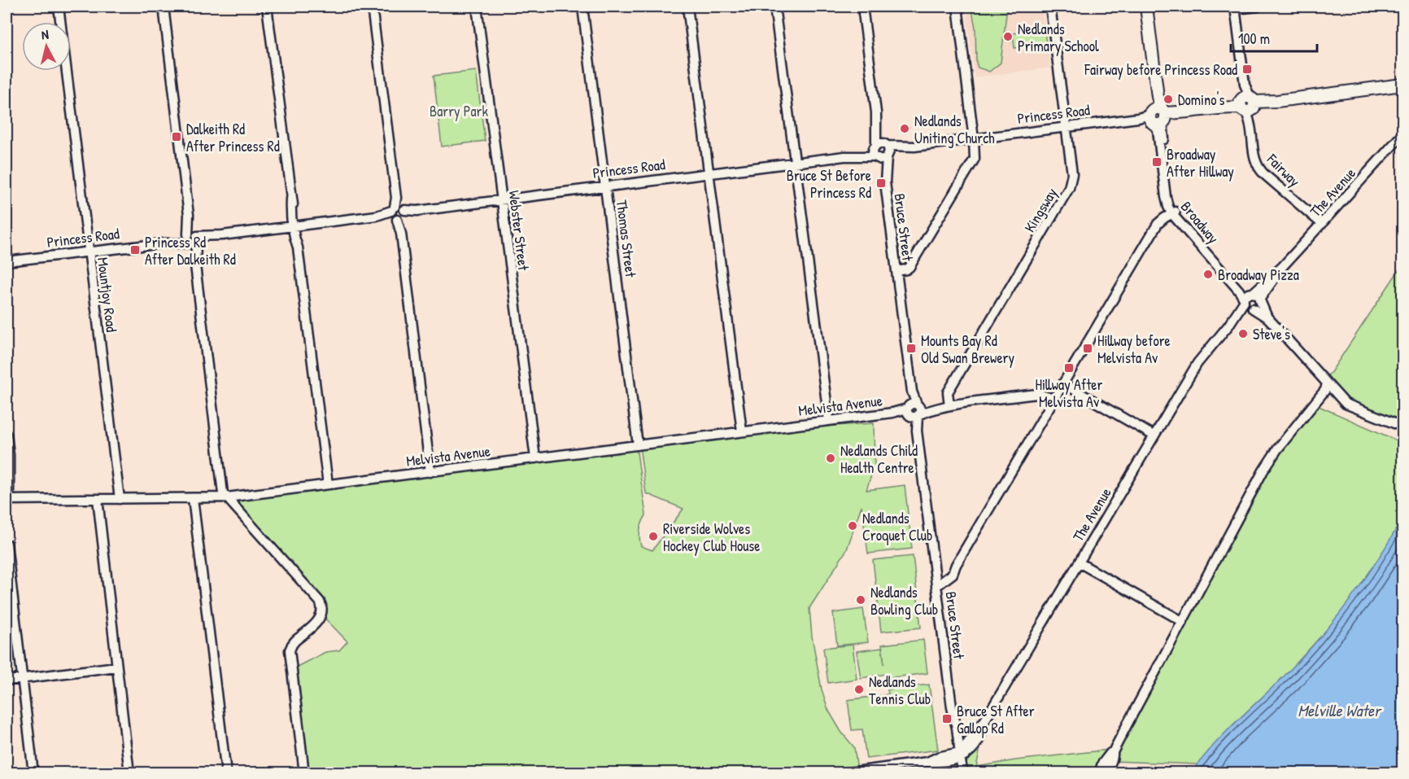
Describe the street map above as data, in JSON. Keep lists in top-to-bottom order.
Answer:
{
  "streets": {
    "main road": ["Princess Road", "Broadway"],
    "street": [
      "Fairway",
      "The Avenue",
      "Kingsway",
      "Bruce Street",
      "Webster Street",
      "Thomas Street",
      "Mountjoy Road",
      "Melvista Avenue"
    ]
  },
  "crossings": [
    ["Princess Road", "Fairway"],
    ["Princess Road", "Kingsway"],
    ["Princess Road", "Broadway"],
    ["Princess Road", "Bruce Street"],
    ["Princess Road", "Webster Street"],
    ["Princess Road", "Thomas Street"],
    ["Princess Road", "Mountjoy Road"],
    ["Fairway", "The Avenue"],
    ["The Avenue", "Broadway"],
    ["The Avenue", "Bruce Street"],
    ["Kingsway", "Melvista Avenue"],
    ["Bruce Street", "Melvista Avenue"],
    ["Webster Street", "Melvista Avenue"],
    ["Thomas Street", "Melvista Avenue"],
    ["Mountjoy Road", "Melvista Avenue"]
  ],
  "water": ["Melville Water"],
  "parks": ["Barry Park"],
  "places": {
    "other": [
      "Nedlands Primary School",
      "Domino's",
      "Nedlands Uniting Church",
      "Broadway Pizza",
      "Steve's",
      "Nedlands Child Health Centre",
      "Nedlands Croquet Club",
      "Riverside Wolves Hockey Club House",
      "Nedlands Bowling Club",
      "Nedlands Tennis Club"
    ],
    "transit": [
      "Fairway before Princess Road",
      "Dalkeith Rd After Princess Rd",
      "Broadway After Hillway",
      "Bruce St Before Princess Rd",
      "Princess Rd After Dalkeith Rd",
      "Mounts Bay Rd Old Swan Brewery",
      "Hillway before Melvista Av",
      "Hillway After Melvista Av",
      "Bruce St After Gallop Rd"
    ]
  },
  "scale_bar": "100 m",
  "north": "top"
}
